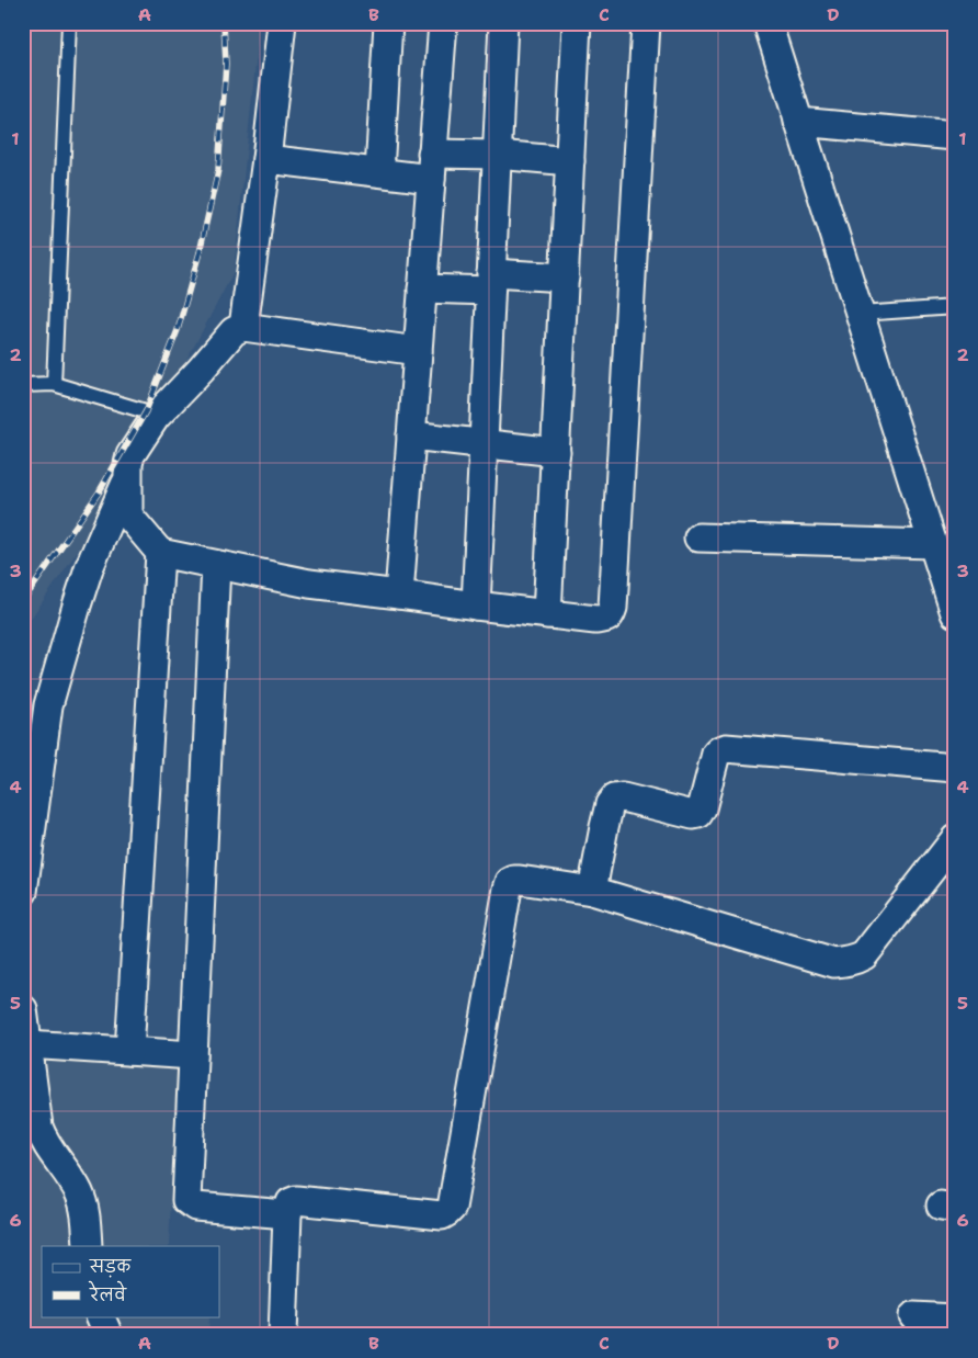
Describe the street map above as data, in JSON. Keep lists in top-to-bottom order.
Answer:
{
  "legend": ["सड़क", "रेलवे"],
  "grid": {
    "columns": [
      "A",
      "B",
      "C",
      "D"
    ],
    "rows": [
      "1",
      "2",
      "3",
      "4",
      "5",
      "6"
    ]
  }
}
